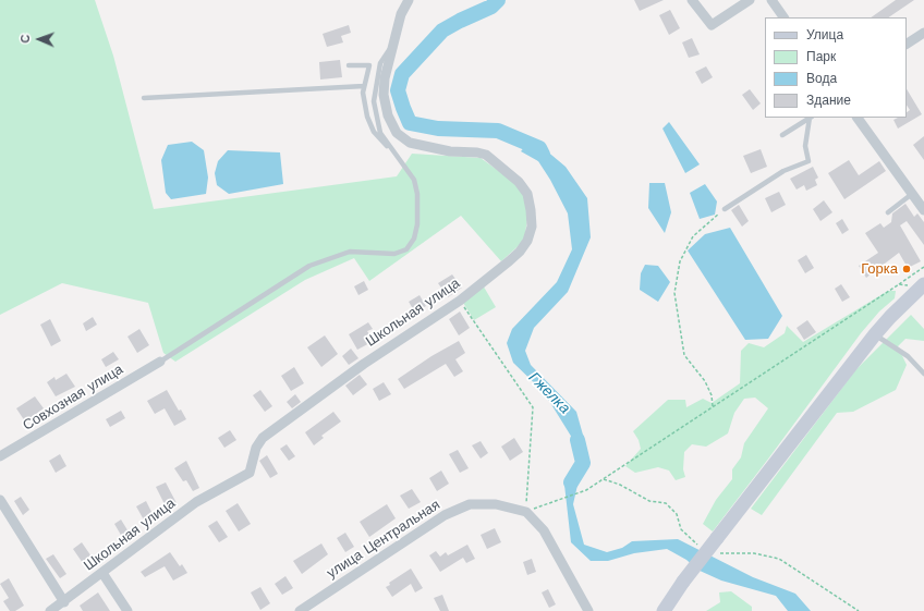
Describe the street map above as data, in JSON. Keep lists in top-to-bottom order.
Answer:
{
  "streets": {
    "street": ["Школьная улица", "Совхозная улица", "улица Центральная"]
  },
  "water": ["Гжелка"],
  "places": ["Горка"],
  "legend": [
    "Улица",
    "Парк",
    "Вода",
    "Здание"
  ],
  "north": "left"
}
